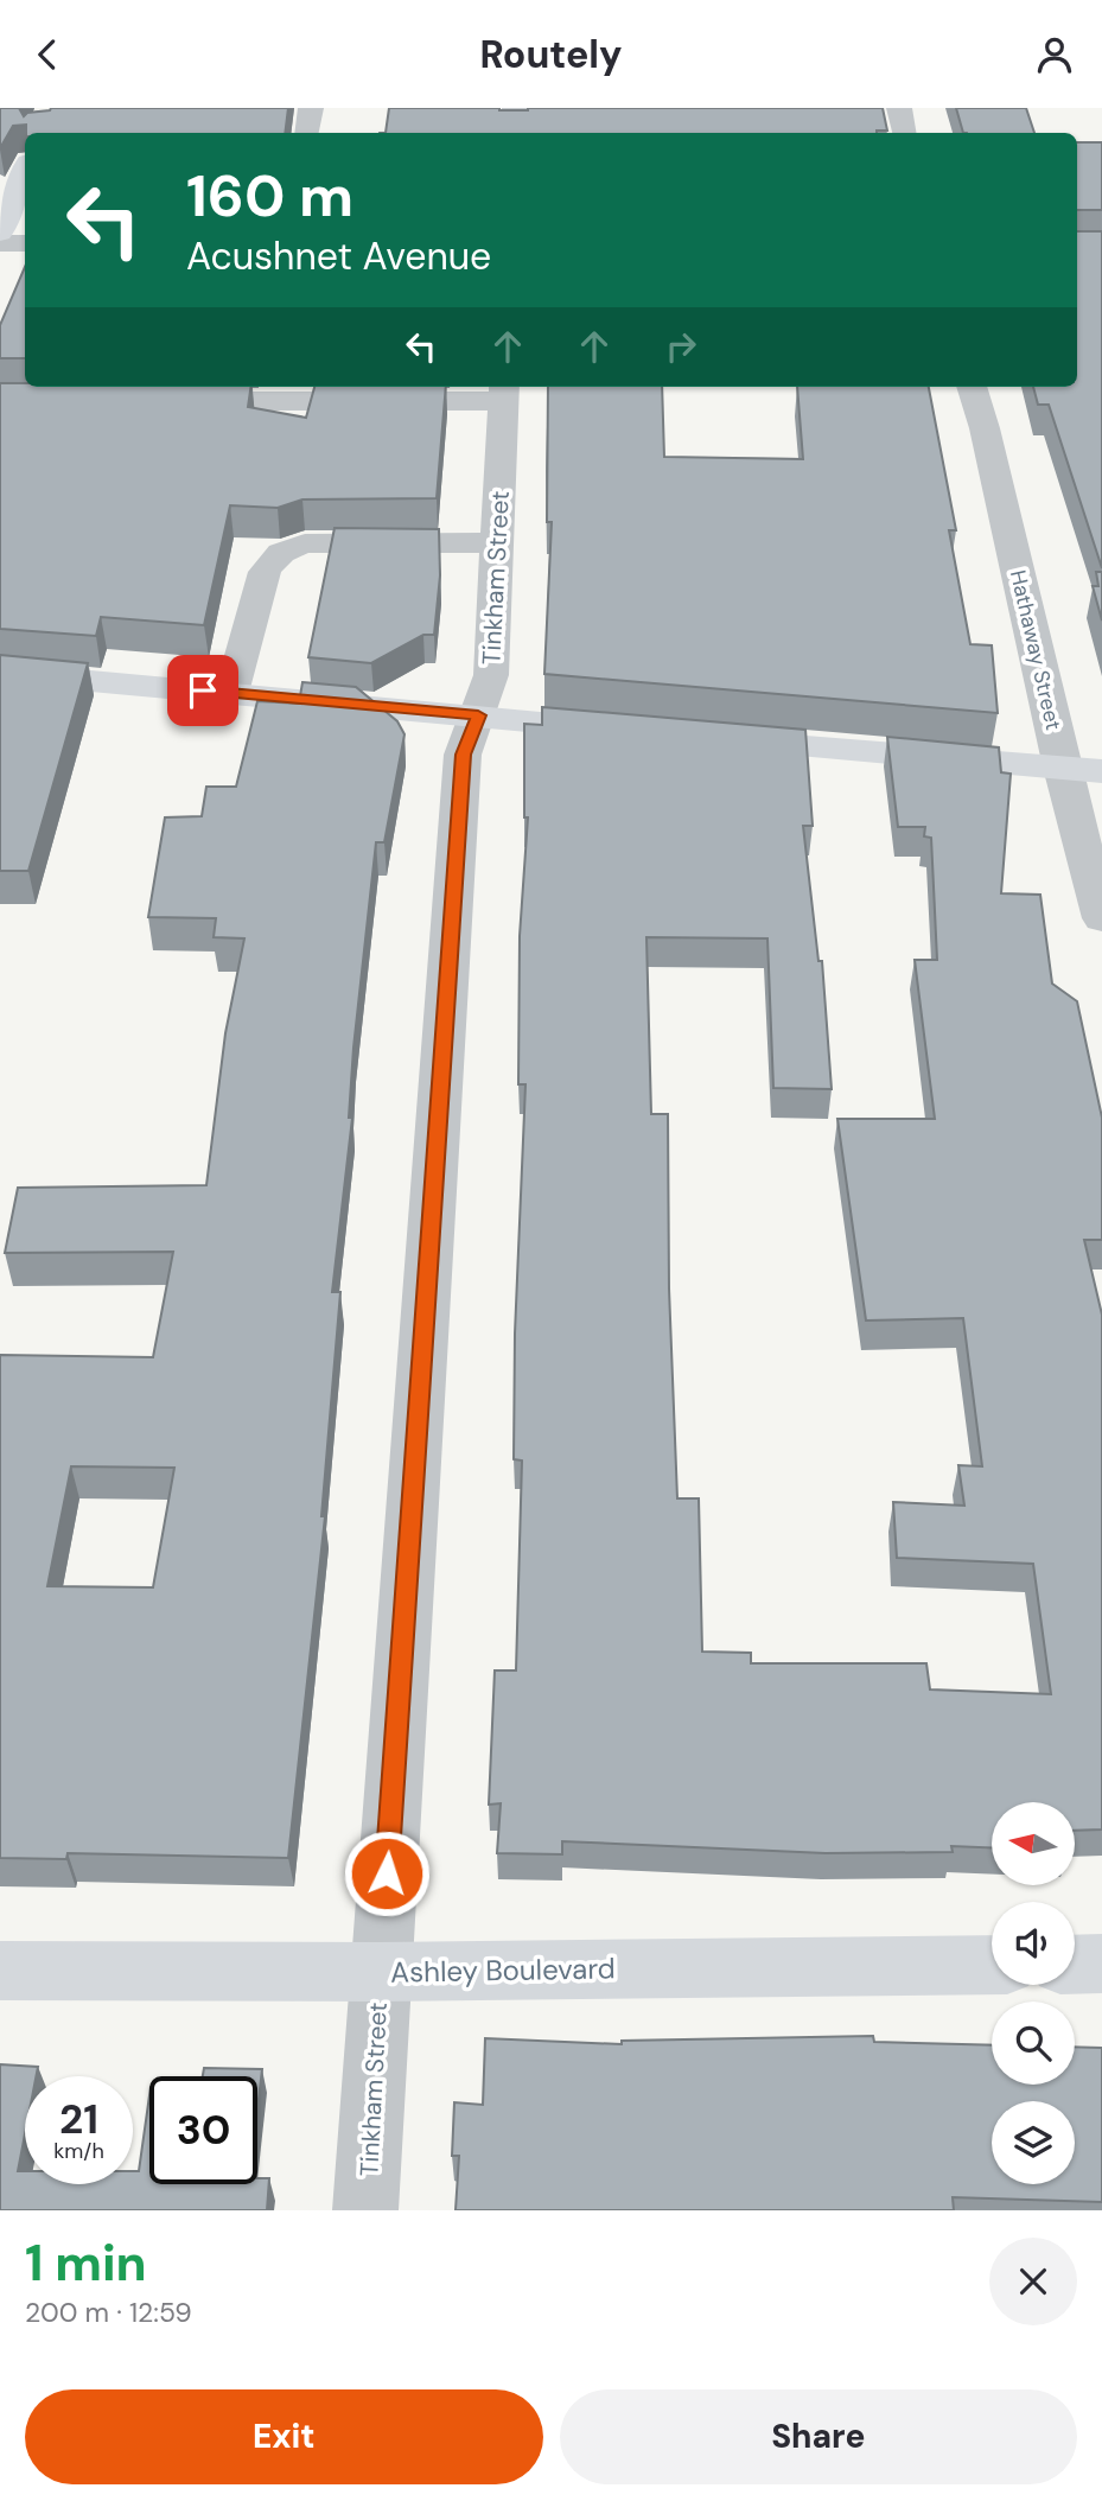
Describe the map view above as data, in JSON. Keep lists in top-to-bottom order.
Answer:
{
  "streets": {
    "main road": ["Ashley Boulevard"],
    "street": ["Tinkham Street", "Hathaway Street"]
  },
  "crossings": [
    ["Tinkham Street", "Ashley Boulevard"]
  ],
  "north": "left",
  "page": {
    "header": "Routely",
    "turn": ["160 m", "Acushnet Avenue"],
    "speed": "21 km/h",
    "limit": "30",
    "heading": ["1 min", "200 m · 12:59"],
    "buttons": ["Exit", "Share"]
  }
}
